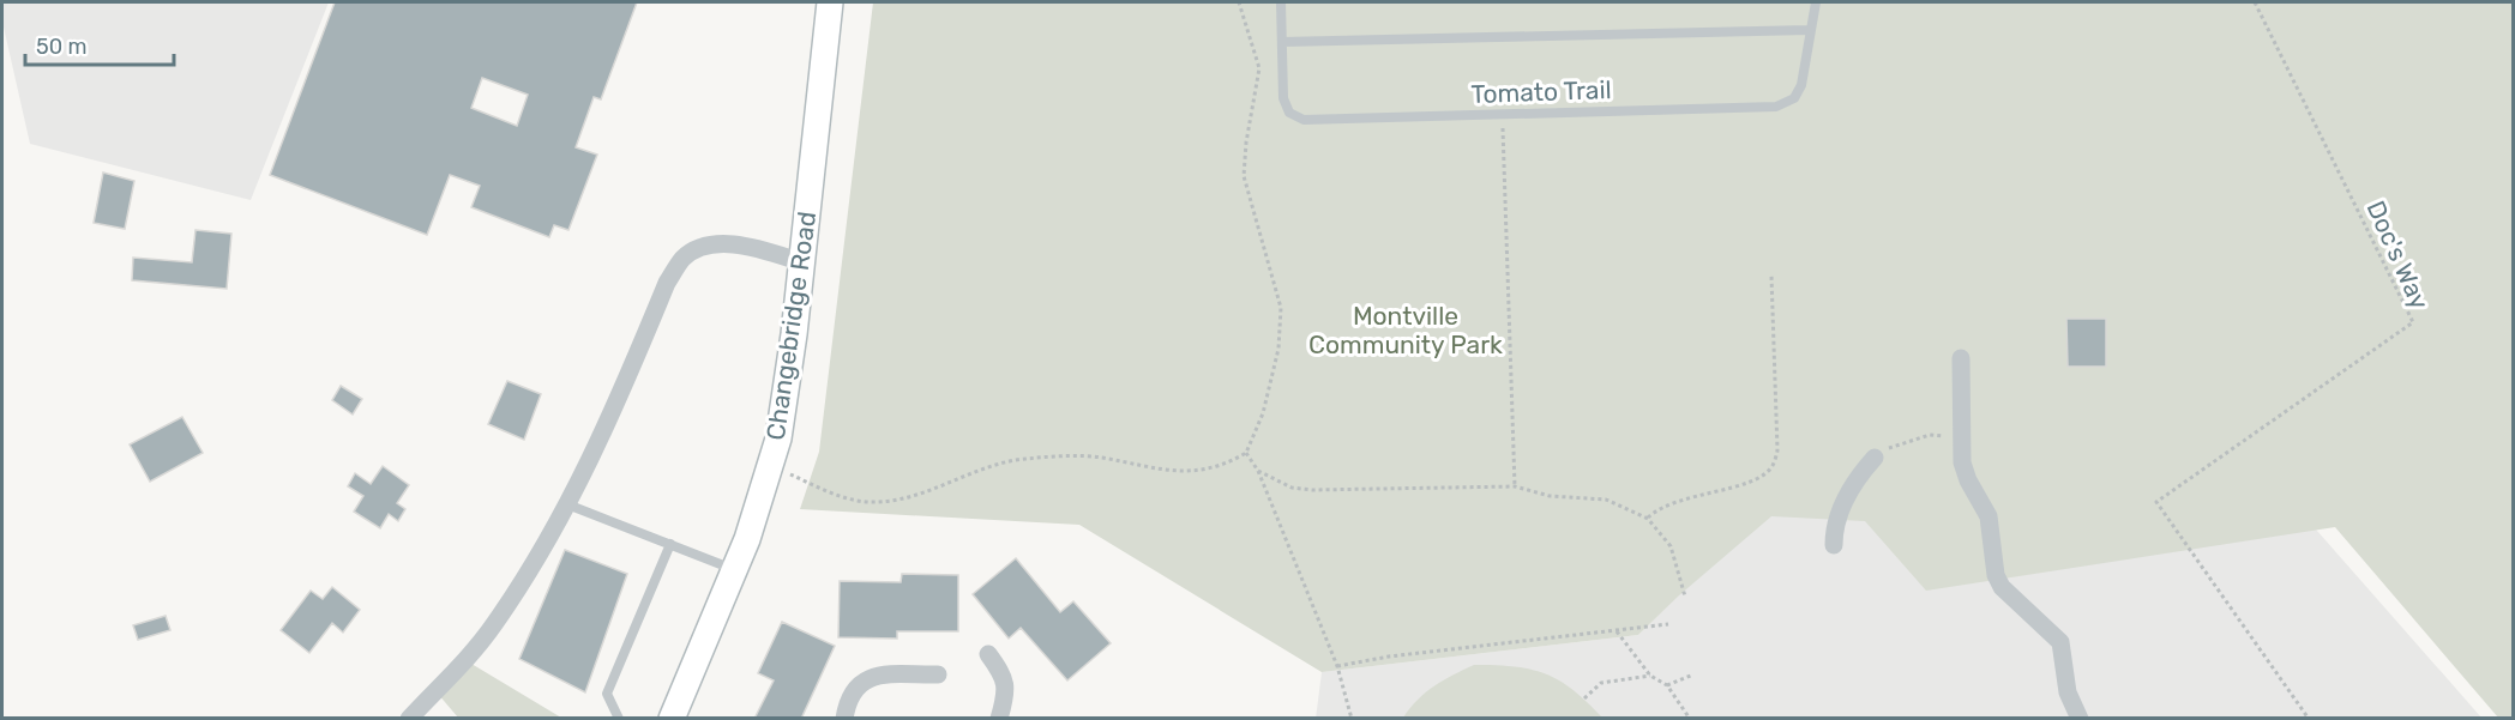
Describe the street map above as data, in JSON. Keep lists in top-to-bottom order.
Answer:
{
  "streets": {
    "main road": ["Changebridge Road"],
    "lane": ["Tomato Trail"],
    "path": ["Doc's Way"]
  },
  "parks": ["Montville Community Park"],
  "scale_bar": "50 m"
}
